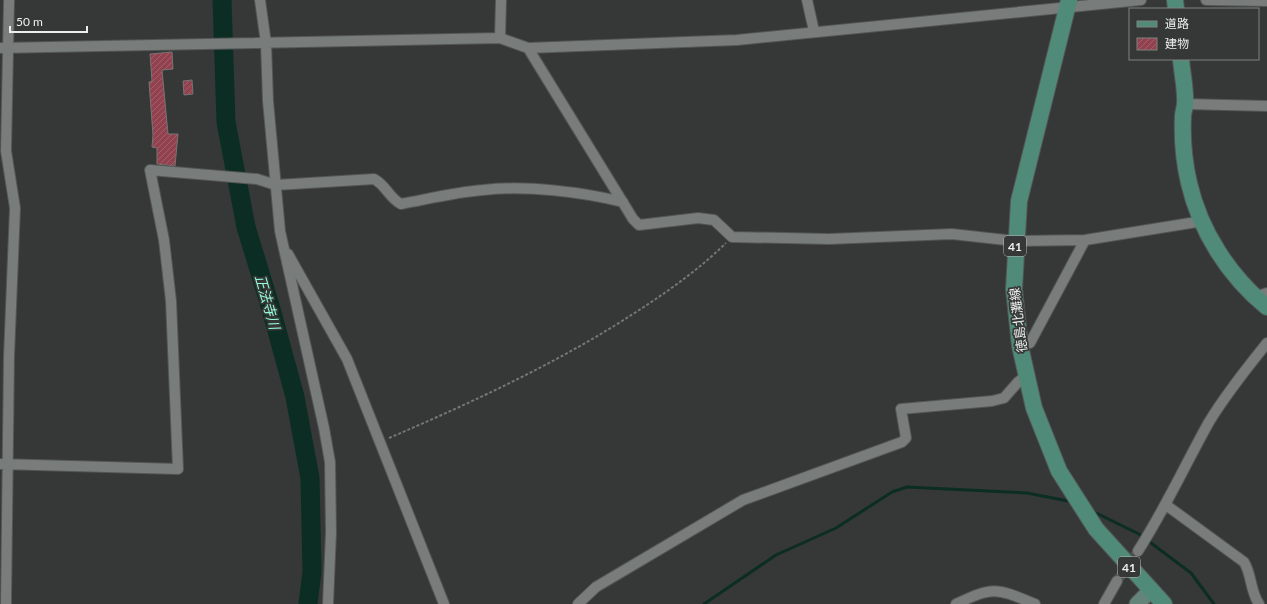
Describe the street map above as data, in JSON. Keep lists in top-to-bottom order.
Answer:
{
  "streets": {
    "main road": ["41", "徳島北灘線"]
  },
  "water": ["正法寺川"],
  "legend": ["道路", "建物"],
  "scale_bar": "50 m"
}
